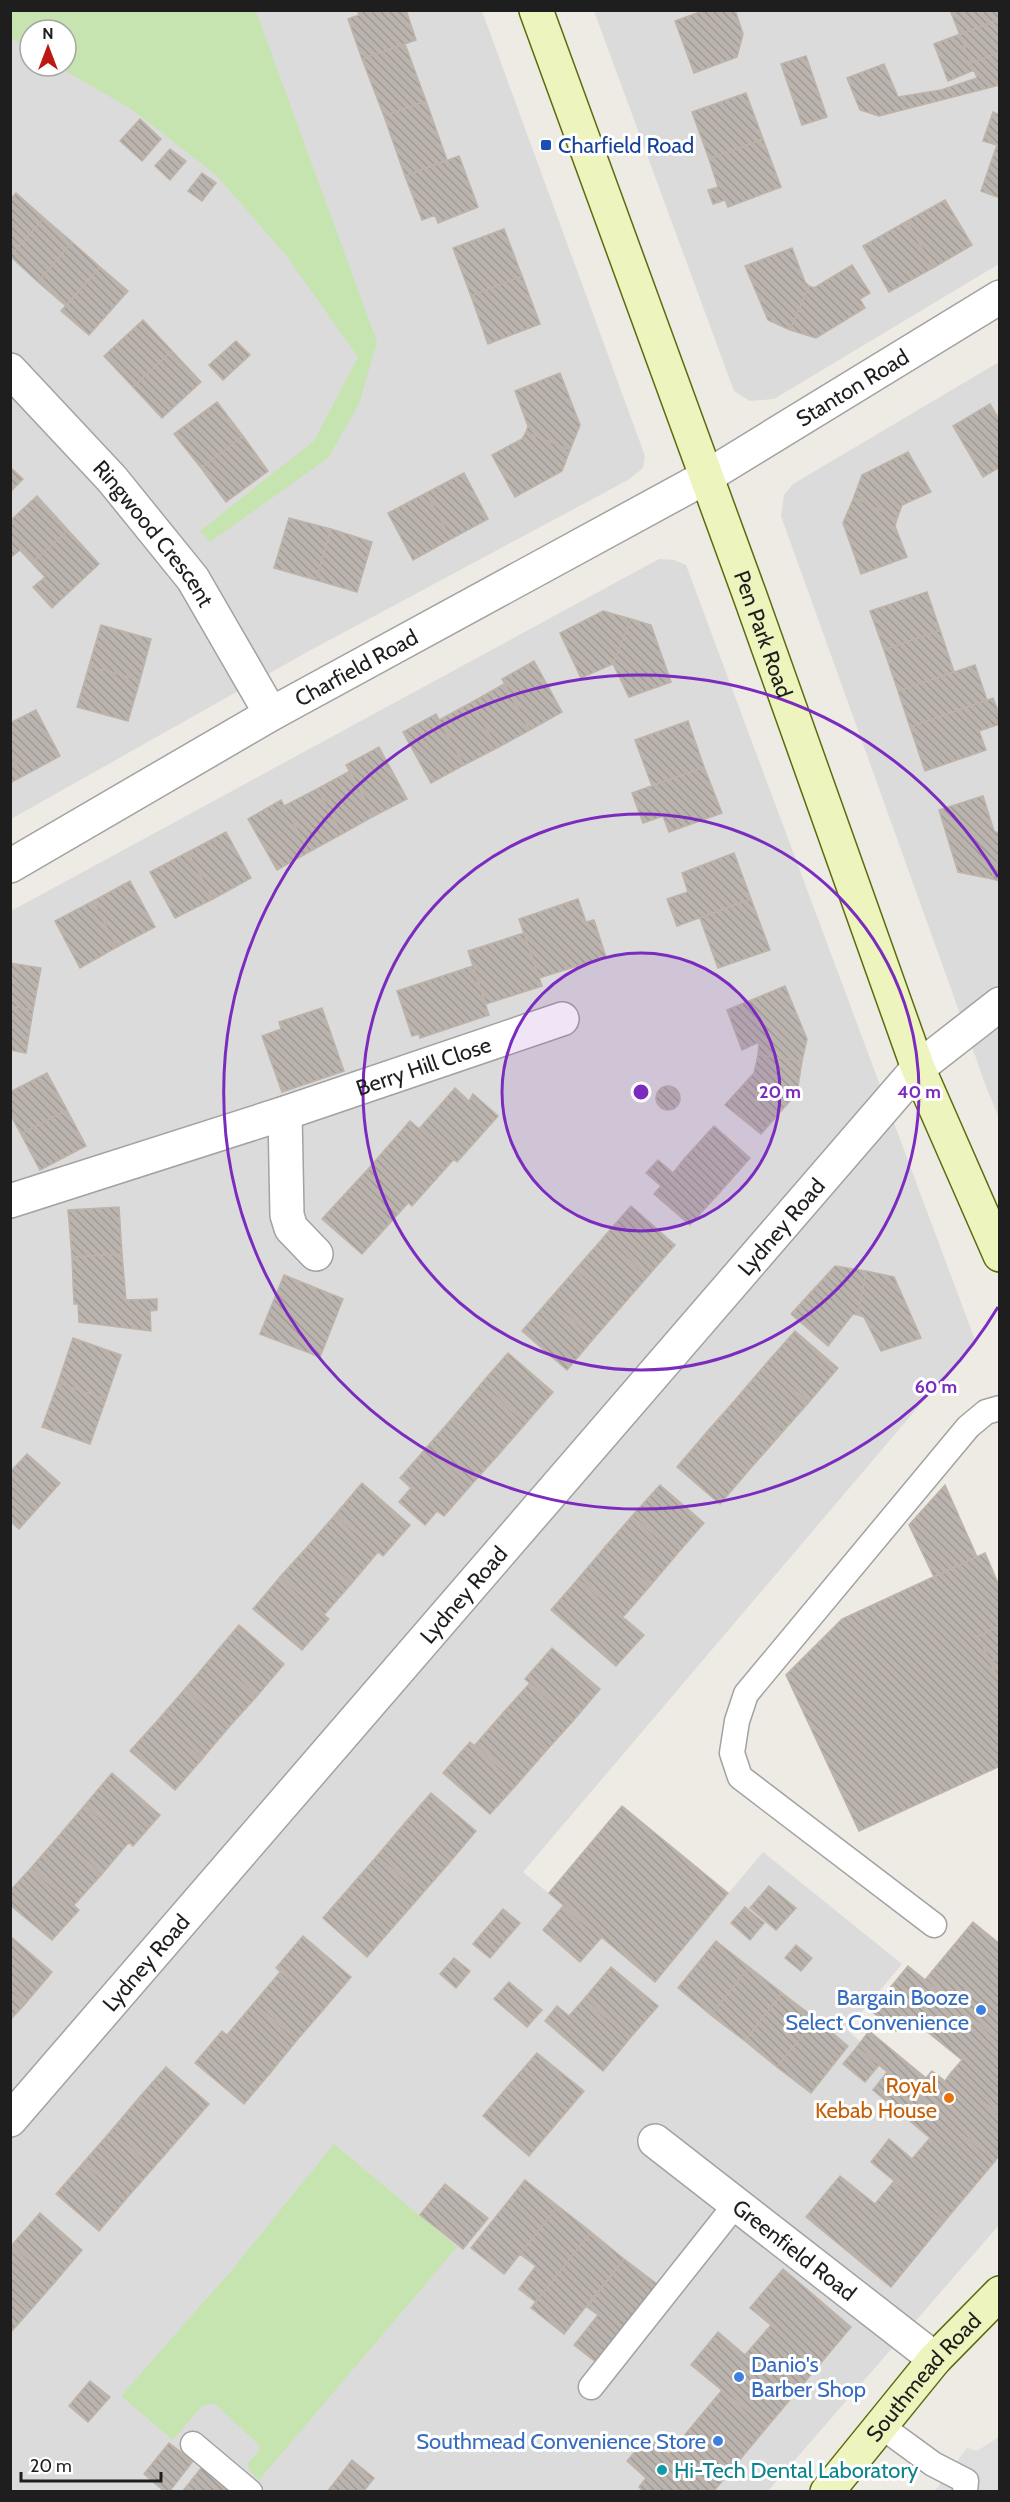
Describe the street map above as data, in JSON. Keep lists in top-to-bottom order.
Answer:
{
  "streets": {
    "street": [
      "Stanton Road",
      "Ringwood Crescent",
      "Pen Park Road",
      "Charfield Road",
      "Berry Hill Close",
      "Lydney Road",
      "Greenfield Road",
      "Southmead Road"
    ]
  },
  "crossings": [
    ["Stanton Road", "Pen Park Road"],
    ["Stanton Road", "Charfield Road"],
    ["Ringwood Crescent", "Charfield Road"],
    ["Pen Park Road", "Charfield Road"],
    ["Pen Park Road", "Lydney Road"],
    ["Greenfield Road", "Southmead Road"]
  ],
  "places": {
    "transit": ["Charfield Road"],
    "other": [
      "Bargain Booze Select Convenience",
      "Royal Kebab House",
      "Danio's Barber Shop",
      "Southmead Convenience Store",
      "Hi-Tech Dental Laboratory"
    ]
  },
  "scale_bar": "20 m",
  "north": "top",
  "rings": ["20 m", "40 m", "60 m"]
}
